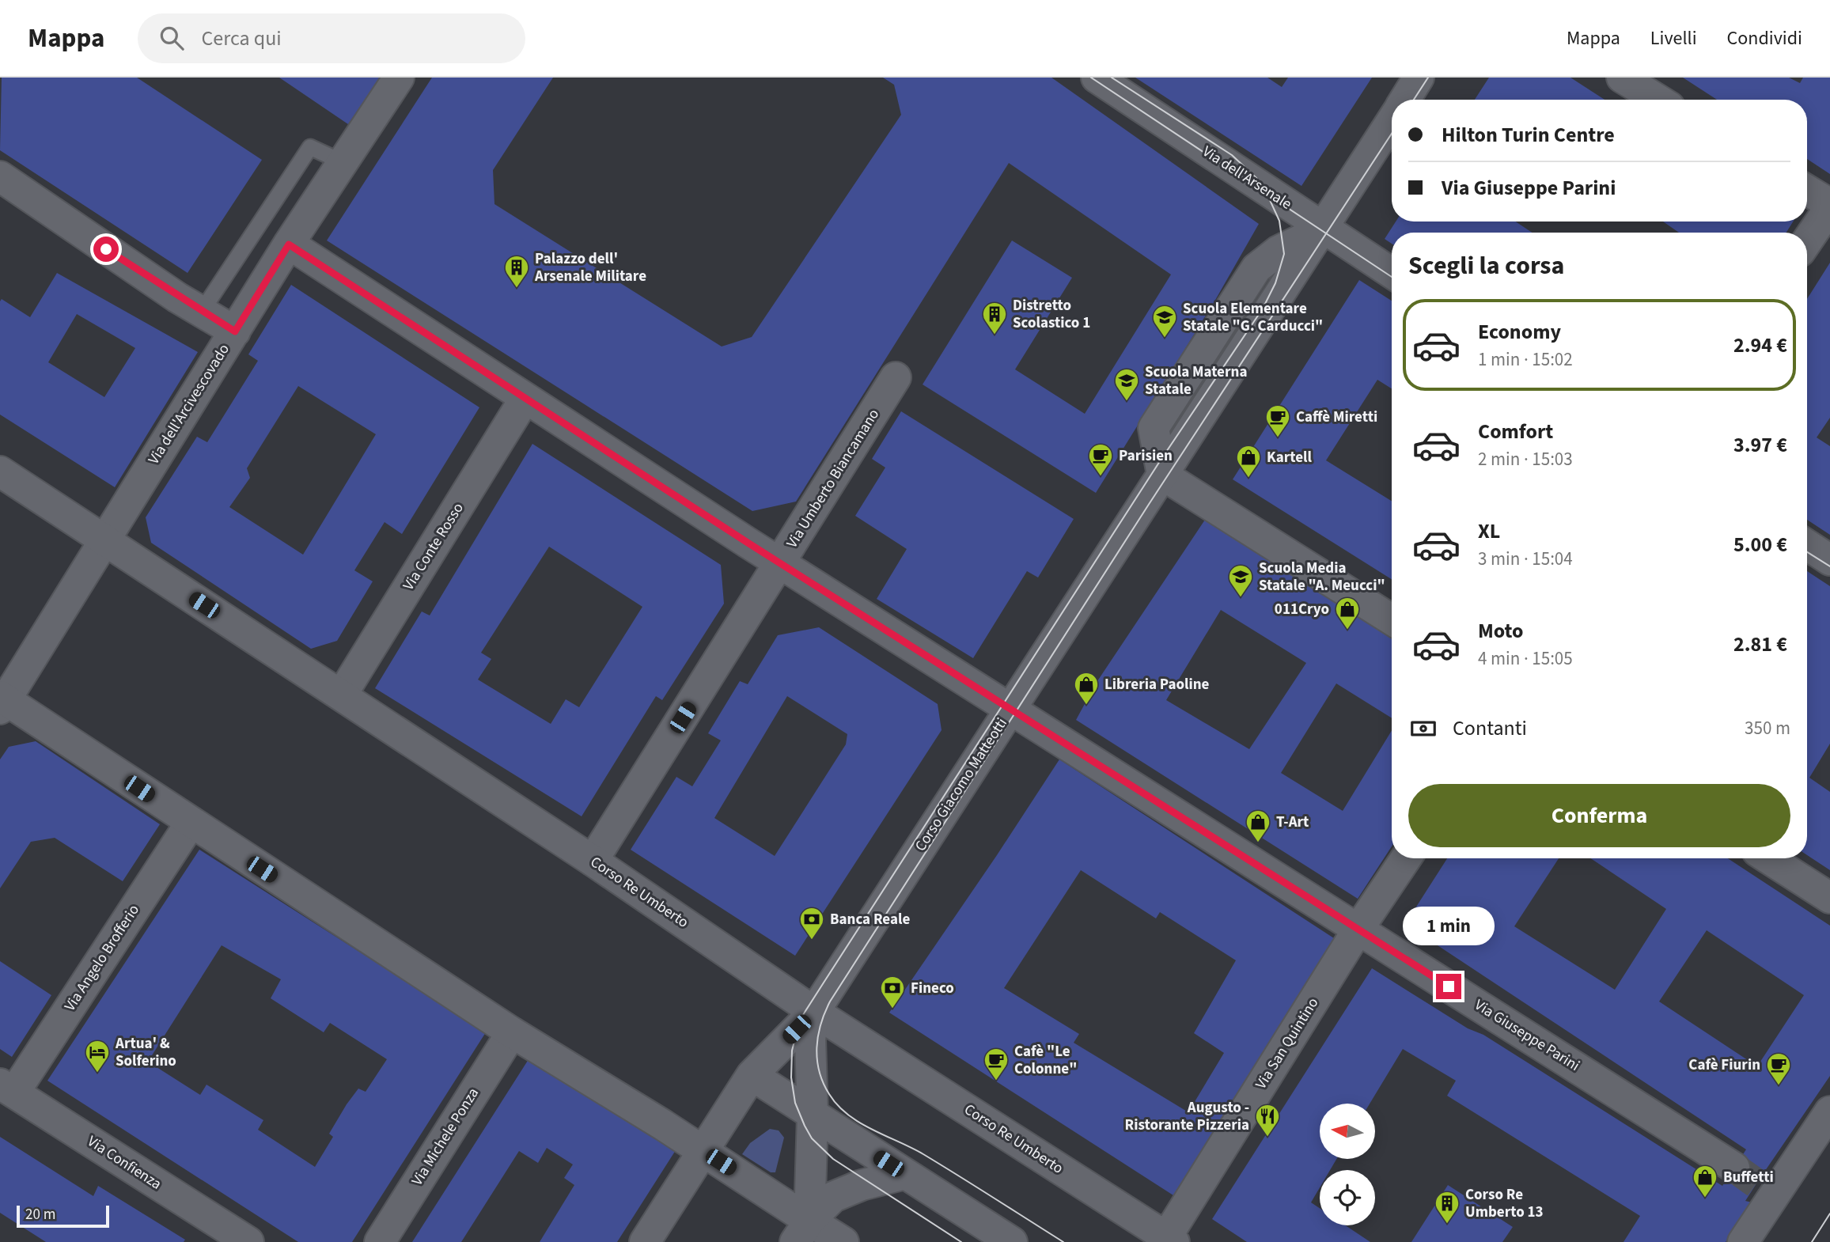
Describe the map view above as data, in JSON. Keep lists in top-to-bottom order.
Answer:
{
  "streets": {
    "street": [
      "Via dell'Arsenale",
      "Via dell'Arcivescovado",
      "Via Umberto Biancamano",
      "Via Conte Rosso",
      "Corso Giacomo Matteotti",
      "Corso Re Umberto",
      "Via Angelo Brofferio",
      "Via Giuseppe Parini",
      "Via San Quintino",
      "Via Michele Ponza",
      "Via Confienza"
    ]
  },
  "crossings": [
    ["Via dell'Arsenale", "Corso Giacomo Matteotti"],
    ["Via dell'Arcivescovado", "Corso Re Umberto"],
    ["Via dell'Arcivescovado", "Via Giuseppe Parini"],
    ["Via Umberto Biancamano", "Corso Re Umberto"],
    ["Via Umberto Biancamano", "Via Giuseppe Parini"],
    ["Via Conte Rosso", "Corso Re Umberto"],
    ["Via Conte Rosso", "Via Giuseppe Parini"],
    ["Corso Giacomo Matteotti", "Corso Re Umberto"],
    ["Corso Giacomo Matteotti", "Via Giuseppe Parini"],
    ["Corso Re Umberto", "Via San Quintino"],
    ["Via Angelo Brofferio", "Via Confienza"],
    ["Via Giuseppe Parini", "Via San Quintino"]
  ],
  "places": {
    "building": ["Palazzo dell' Arsenale Militare", "Distretto Scolastico 1", "Corso Re Umberto 13"],
    "school or university": ["Scuola Elementare Statale \"G. Carducci\"", "Scuola Materna Statale", "Scuola Media Statale \"A. Meucci\""],
    "cafe": [
      "Caffè Miretti",
      "Parisien",
      "Cafè \"Le Colonne\"",
      "Cafè Fiurin"
    ],
    "shop": [
      "Kartell",
      "011Cryo",
      "Libreria Paoline",
      "T-Art",
      "Buffetti"
    ],
    "bank": ["Banca Reale", "Fineco"],
    "hotel": ["Artua' & Solferino"],
    "restaurant": ["Augusto - Ristorante Pizzeria"]
  },
  "scale_bar": "20 m",
  "north": "left",
  "page": {
    "header": "Mappa",
    "search": "Cerca qui",
    "nav": ["Mappa", "Livelli", "Condividi"],
    "banner": ["Hilton Turin Centre", "Via Giuseppe Parini"],
    "heading": "Scegli la corsa",
    "list": [
      {
        "name": "Economy",
        "note": "1 min · 15:02",
        "value": "2.94 €"
      },
      {
        "name": "Comfort",
        "note": "2 min · 15:03",
        "value": "3.97 €"
      },
      {
        "name": "XL",
        "note": "3 min · 15:04",
        "value": "5.00 €"
      },
      {
        "name": "Moto",
        "note": "4 min · 15:05",
        "value": "2.81 €"
      }
    ],
    "pay": ["Contanti", "350 m"],
    "buttons": "Conferma",
    "bubble": "1 min",
    "scale": "20 m"
  }
}
